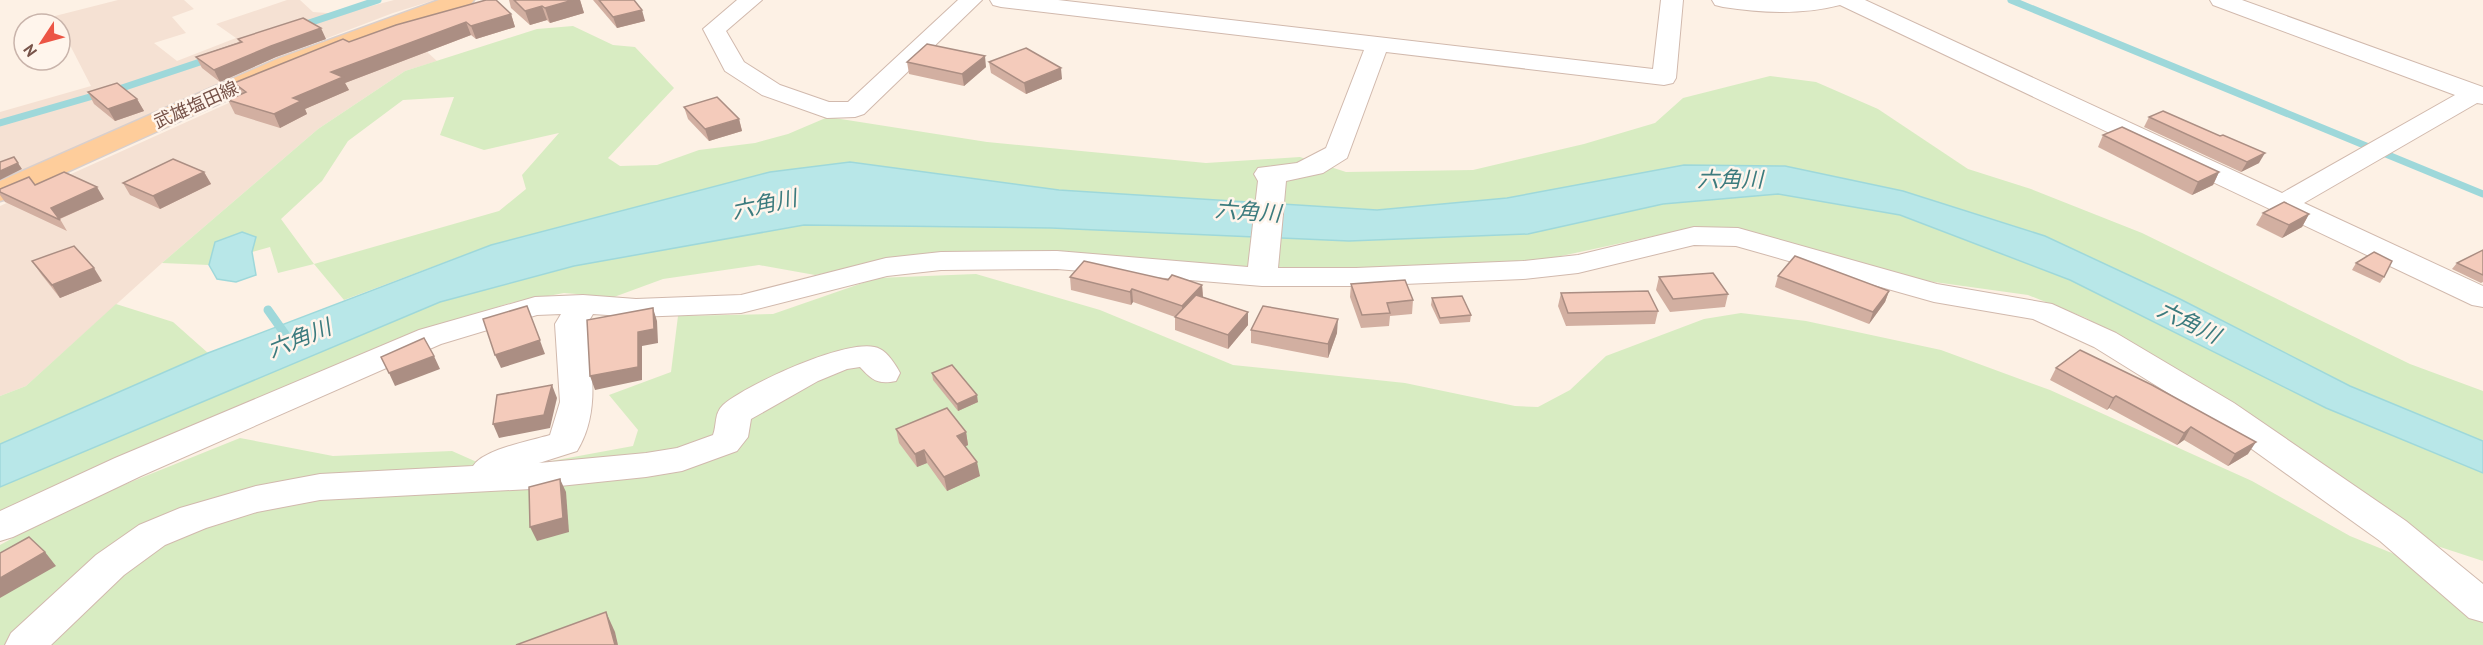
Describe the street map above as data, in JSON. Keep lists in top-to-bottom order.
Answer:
{
  "streets": {
    "main road": ["武雄塩田線"]
  },
  "water": ["六角川"],
  "north": "bottom left"
}
